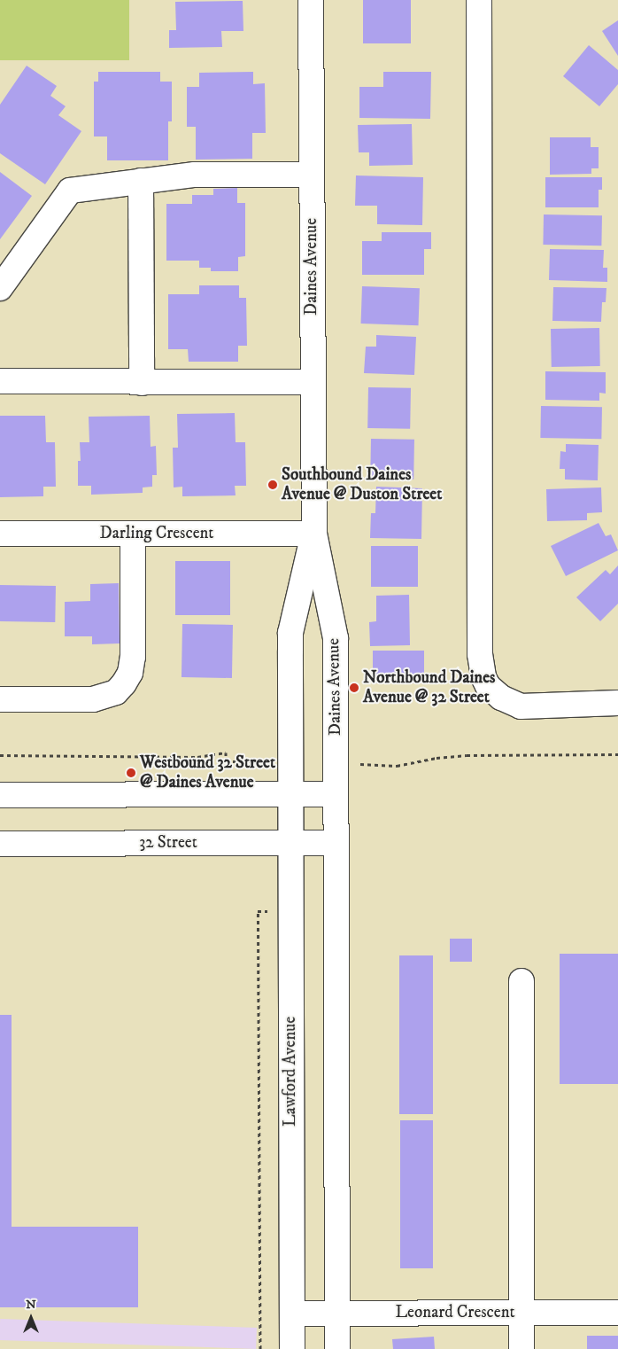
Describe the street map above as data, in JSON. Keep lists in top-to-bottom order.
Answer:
{
  "streets": {
    "street": [
      "Daines Avenue",
      "Darling Crescent",
      "32 Street",
      "Lawford Avenue",
      "Leonard Crescent"
    ]
  },
  "crossings": [
    ["Daines Avenue", "Darling Crescent"],
    ["Daines Avenue", "32 Street"],
    ["Daines Avenue", "Lawford Avenue"],
    ["32 Street", "Lawford Avenue"],
    ["Lawford Avenue", "Leonard Crescent"]
  ],
  "places": ["Southbound Daines Avenue @ Duston Street", "Northbound Daines Avenue @ 32 Street", "Westbound 32 Street @ Daines Avenue"],
  "north": "top"
}
